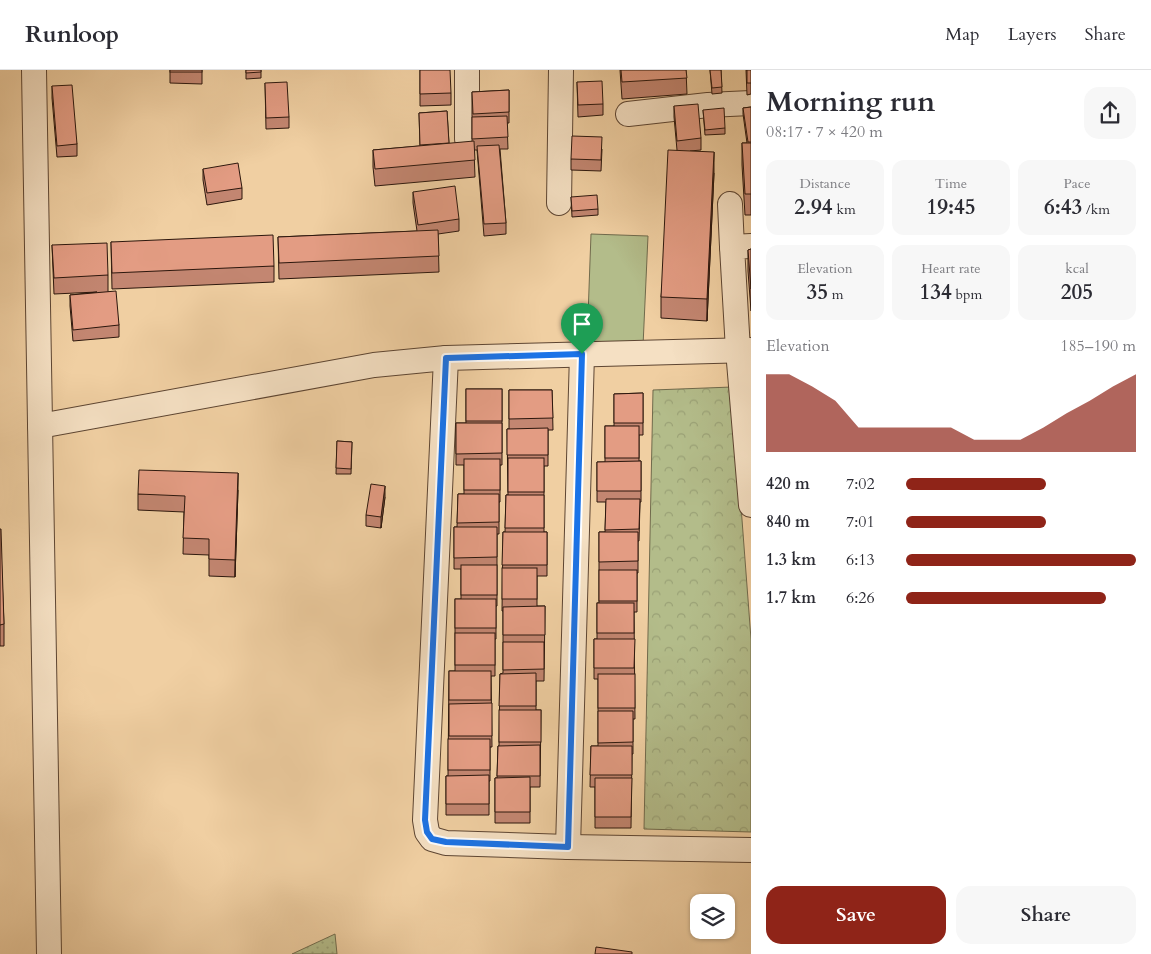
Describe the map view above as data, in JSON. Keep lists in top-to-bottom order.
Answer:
{
  "page": {
    "header": "Runloop",
    "nav": ["Map", "Layers", "Share"],
    "heading": ["Morning run", "08:17 · 7 × 420 m"],
    "stats": [
      ["Distance", "2.94 km"],
      ["Time", "19:45"],
      ["Pace", "6:43 /km"],
      ["Elevation", "35 m"],
      ["Heart rate", "134 bpm"],
      ["kcal", "205"]
    ],
    "chart": ["Elevation", "185–190 m"],
    "list": [
      {
        "name": "420 m",
        "note": "7:02"
      },
      {
        "name": "840 m",
        "note": "7:01"
      },
      {
        "name": "1.3 km",
        "note": "6:13"
      },
      {
        "name": "1.7 km",
        "note": "6:26"
      }
    ],
    "buttons": ["Save", "Share"]
  }
}
